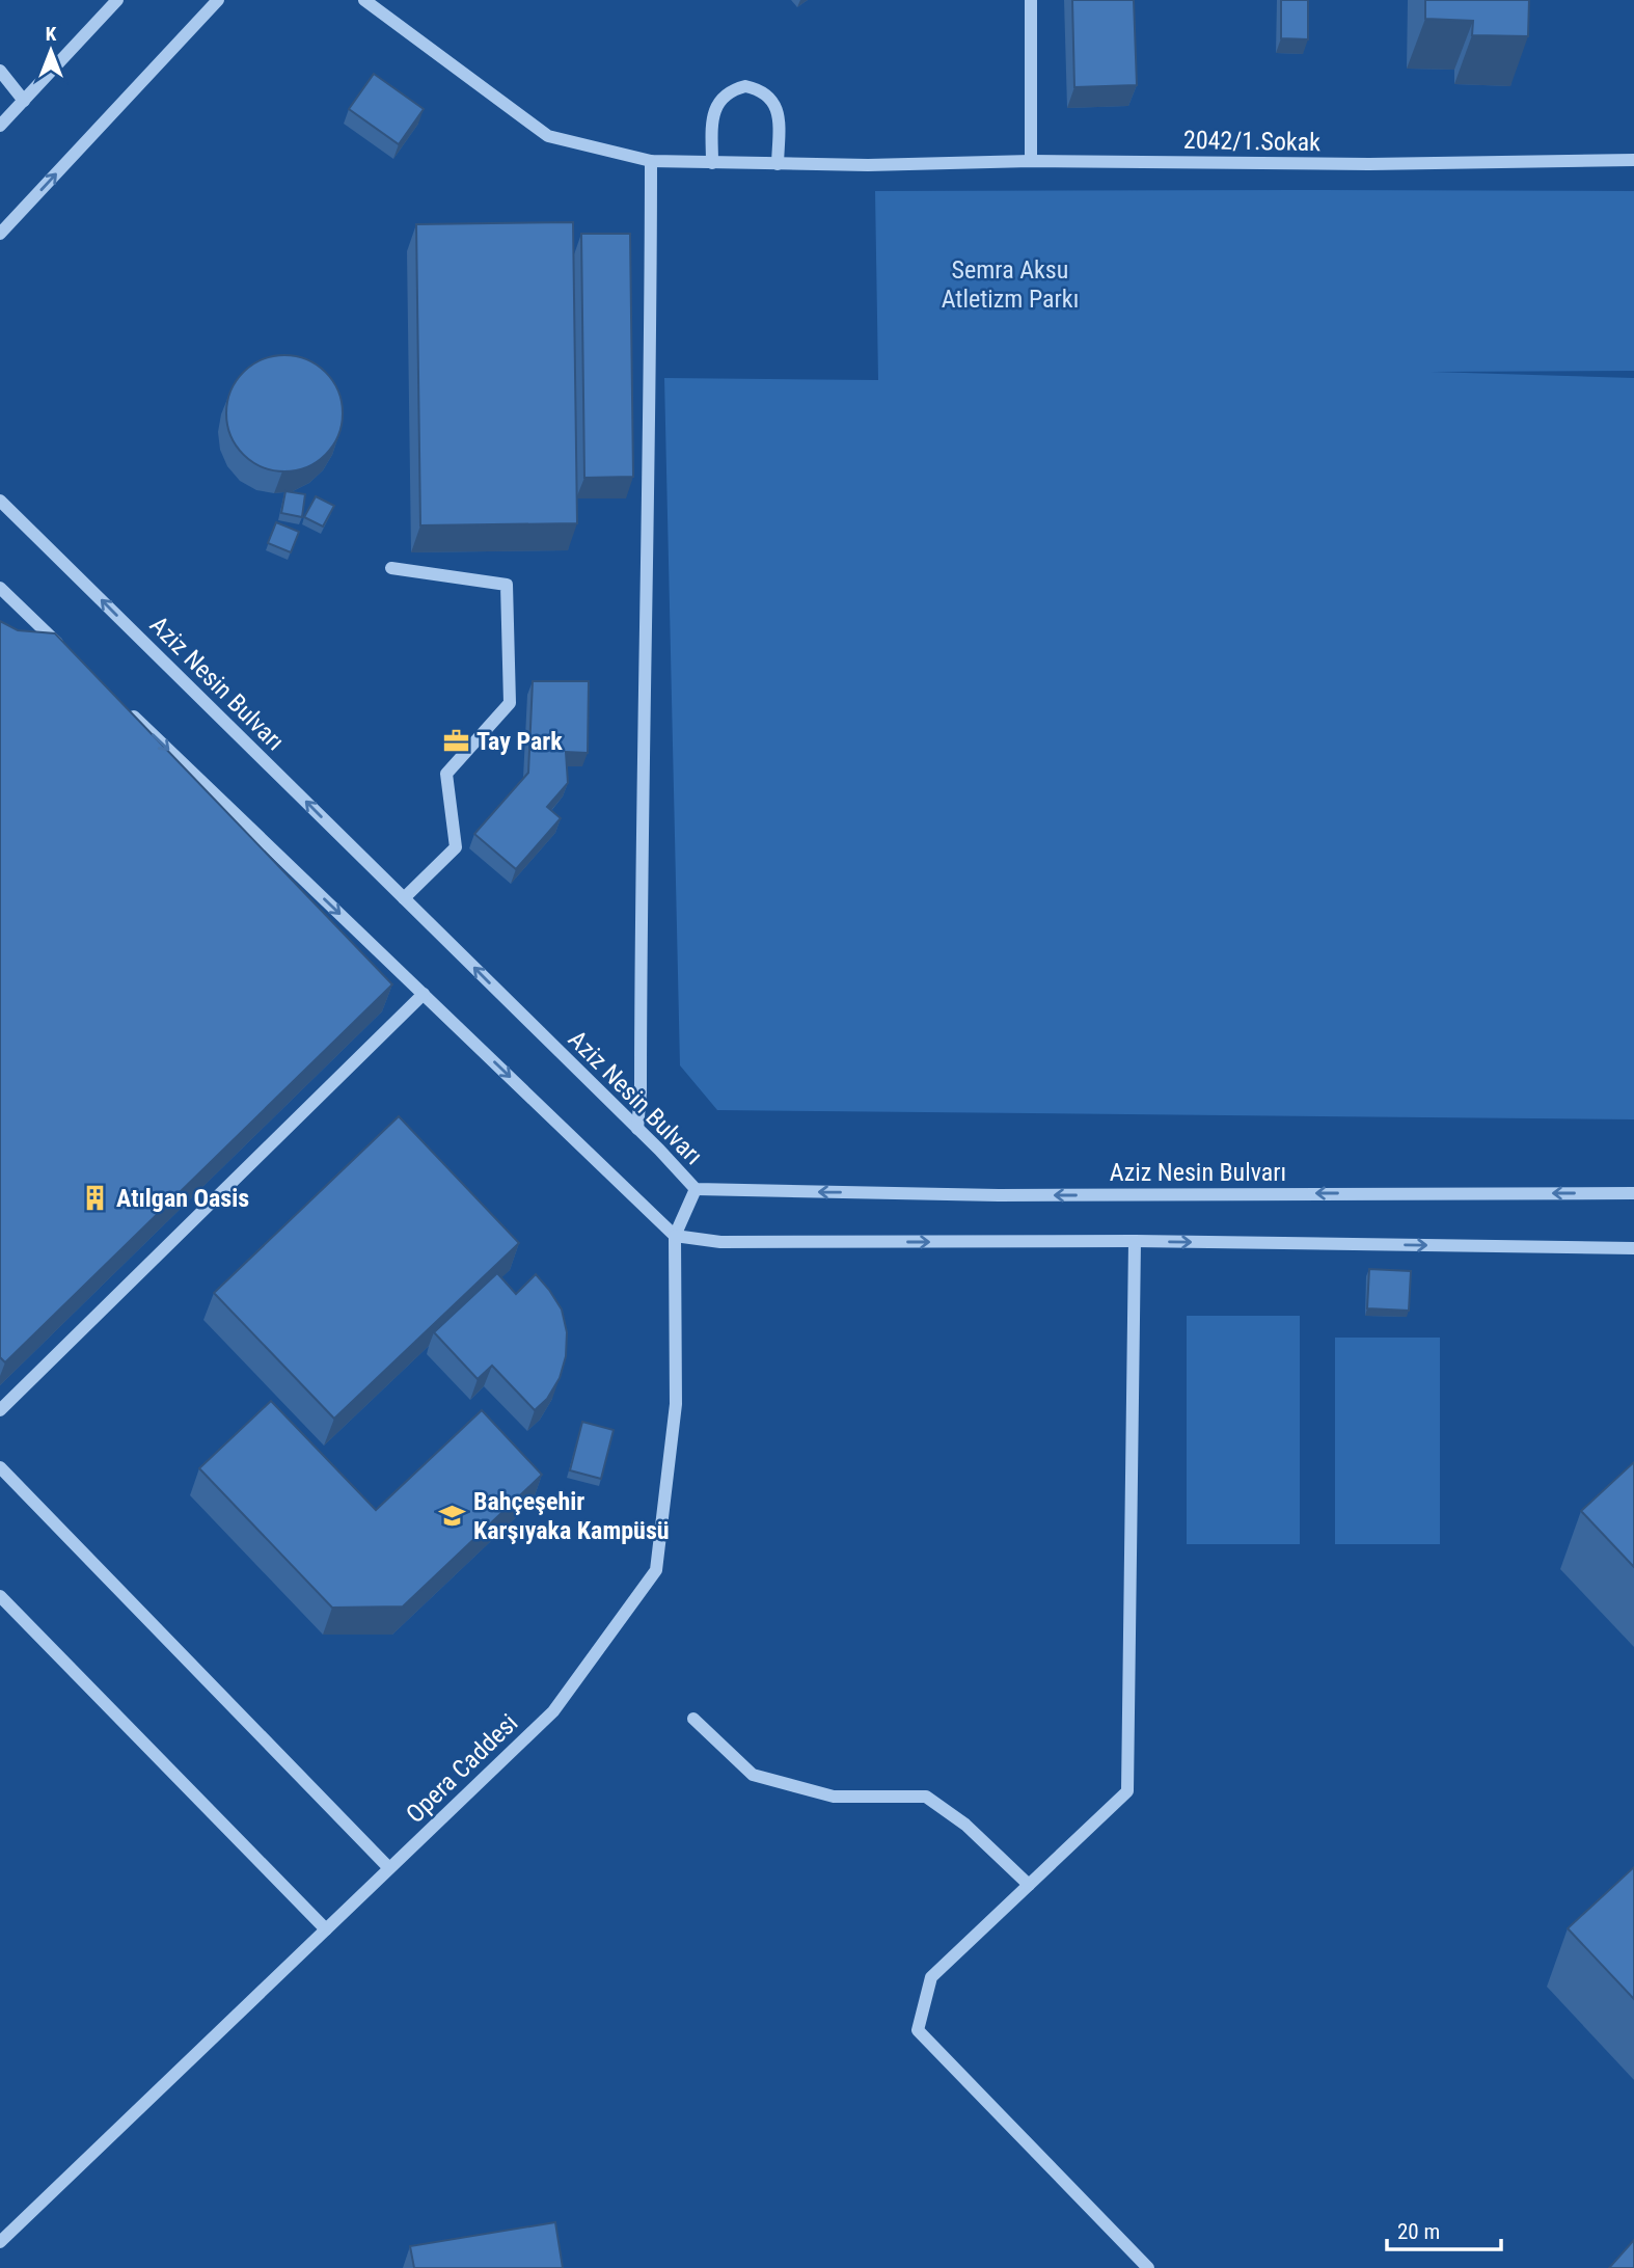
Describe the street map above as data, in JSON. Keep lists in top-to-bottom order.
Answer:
{
  "streets": {
    "street": ["2042/1.Sokak", "Aziz Nesin Bulvarı", "Opera Caddesi"]
  },
  "parks": ["Semra Aksu Atletizm Parkı"],
  "places": {
    "office": ["Tay Park"],
    "building": ["Atılgan Oasis"],
    "school or university": ["Bahçeşehir Karşıyaka Kampüsü"]
  },
  "scale_bar": "20 m",
  "north": "top"
}
